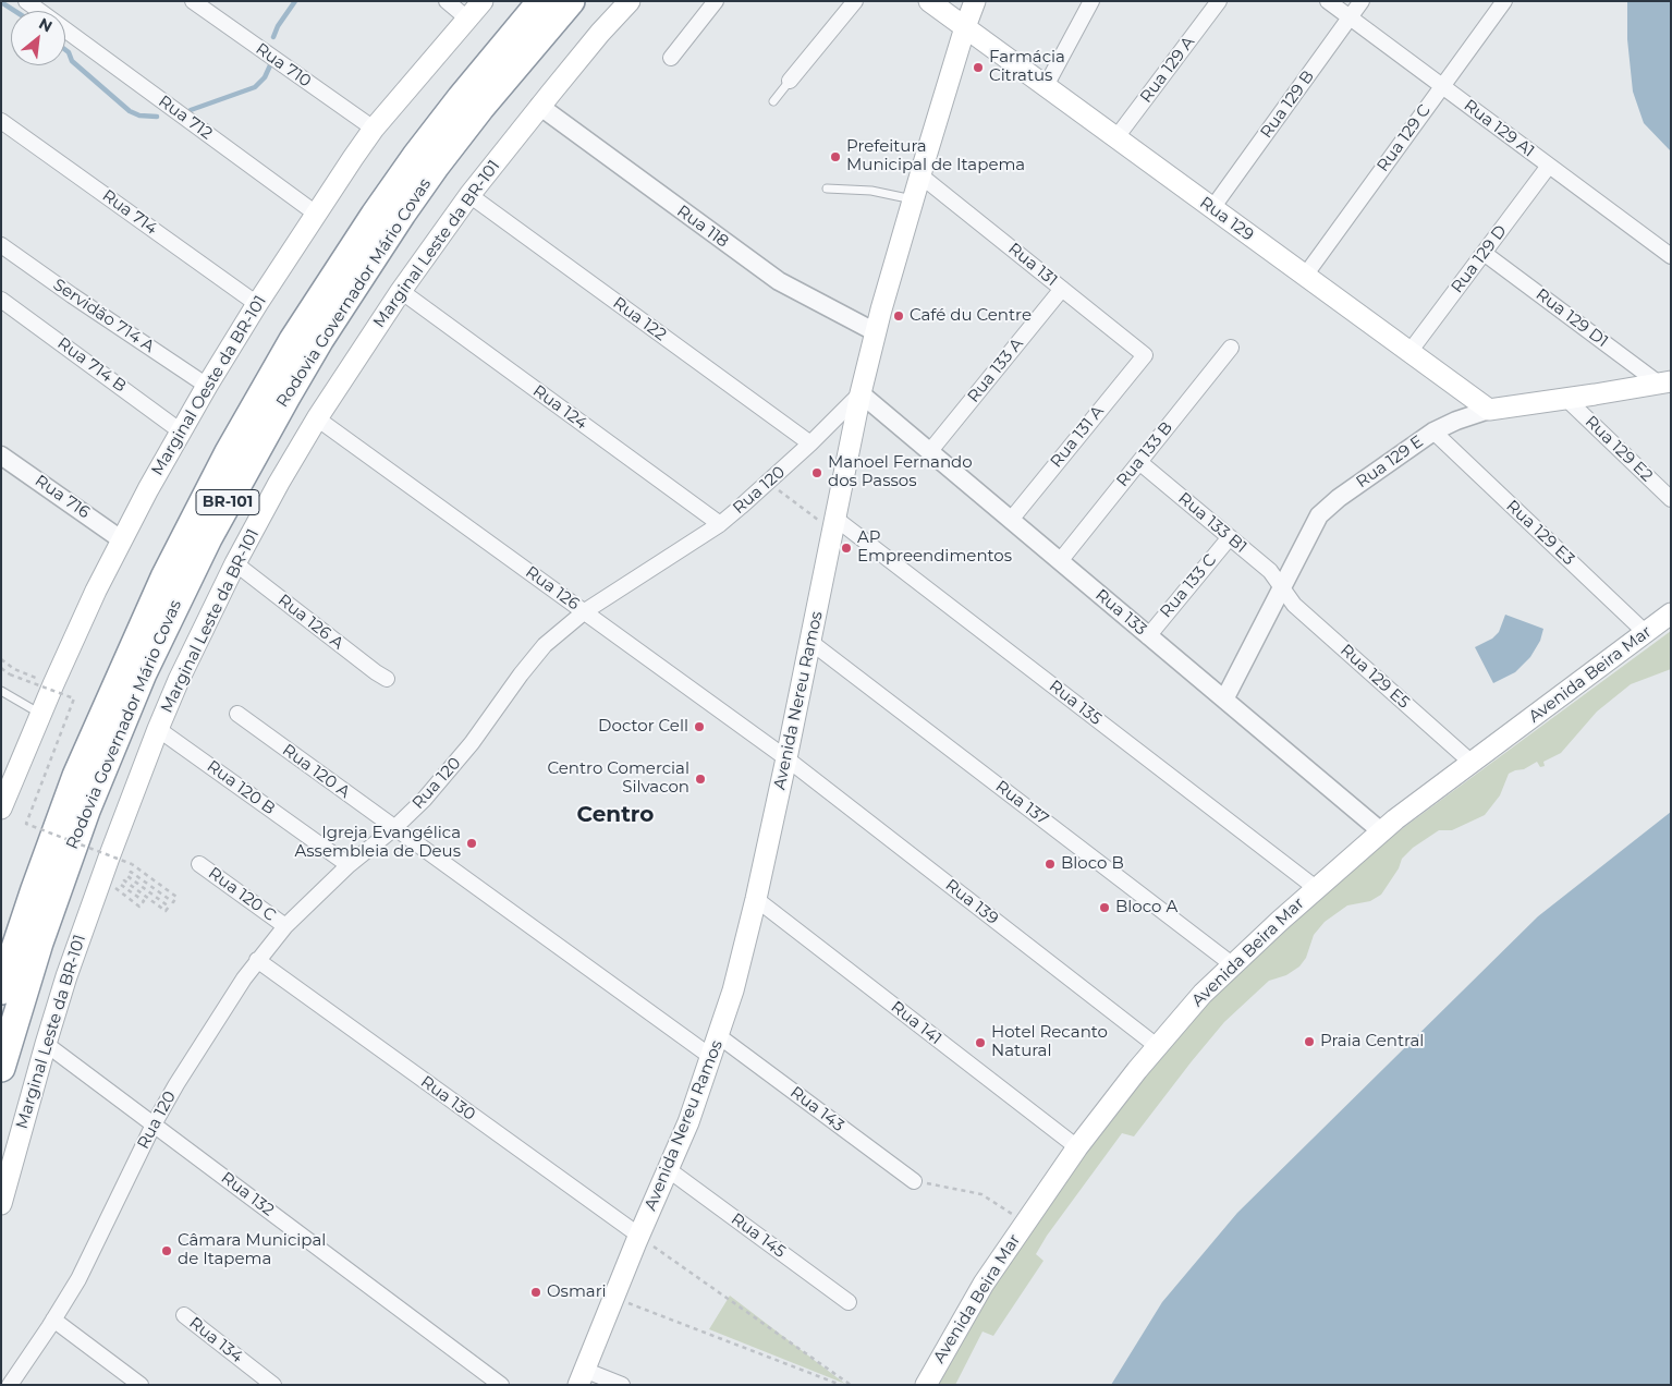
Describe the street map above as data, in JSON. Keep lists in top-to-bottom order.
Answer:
{
  "streets": {
    "highway": ["Rodovia Governador Mário Covas", "BR-101"],
    "main road": [
      "Rua 129",
      "Marginal Leste da BR-101",
      "Marginal Oeste da BR-101",
      "Rua 129 E",
      "Avenida Beira Mar",
      "Avenida Nereu Ramos"
    ],
    "street": [
      "Rua 710",
      "Rua 129 A",
      "Rua 129 B",
      "Rua 712",
      "Rua 129 A1",
      "Rua 129 C",
      "Rua 714",
      "Rua 118",
      "Rua 129 D",
      "Rua 131",
      "Servidão 714 A",
      "Rua 129 D1",
      "Rua 122",
      "Rua 714 B",
      "Rua 133 A",
      "Rua 124",
      "Rua 131 A",
      "Rua 129 E2",
      "Rua 133 B",
      "Rua 120",
      "Rua 716",
      "Rua 133 B1",
      "Rua 129 E3",
      "Rua 133 C",
      "Rua 126",
      "Rua 133",
      "Rua 126 A",
      "Rua 129 E5",
      "Rua 135",
      "Rua 120 A",
      "Rua 120 B",
      "Rua 137",
      "Rua 120 C",
      "Rua 139",
      "Rua 141",
      "Rua 130",
      "Rua 143",
      "Rua 132",
      "Rua 145",
      "Rua 134"
    ]
  },
  "crossings": [
    ["Rua 710", "Marginal Oeste da BR-101"],
    ["Rua 129 A", "Rua 129"],
    ["Rua 129 B", "Rua 129 A1"],
    ["Rua 129 B", "Rua 129"],
    ["Rua 712", "Marginal Oeste da BR-101"],
    ["Rua 129 A1", "Rua 129 C"],
    ["Rua 129 A1", "Rua 129 D"],
    ["Rua 129 C", "Rua 129"],
    ["Rua 714", "Marginal Oeste da BR-101"],
    ["Rua 129", "Rua 129 D"],
    ["Rua 129", "Rua 129 E"],
    ["Rua 129", "Avenida Nereu Ramos"],
    ["Rua 118", "Marginal Leste da BR-101"],
    ["Rua 118", "Avenida Nereu Ramos"],
    ["Marginal Leste da BR-101", "Rua 122"],
    ["Marginal Leste da BR-101", "Rua 124"],
    ["Marginal Leste da BR-101", "Rua 126"],
    ["Marginal Leste da BR-101", "Rua 126 A"],
    ["Marginal Leste da BR-101", "Rua 120 B"],
    ["Marginal Leste da BR-101", "Rua 132"],
    ["Rua 129 D", "Rua 129 D1"],
    ["Rua 131", "Rua 133 A"],
    ["Rua 131", "Rua 131 A"],
    ["Rua 131", "Avenida Nereu Ramos"],
    ["Servidão 714 A", "Marginal Oeste da BR-101"],
    ["Rua 129 D1", "Rua 129 E"],
    ["Rua 122", "Rua 120"],
    ["Rua 714 B", "Marginal Oeste da BR-101"],
    ["Rua 133 A", "Rua 133"],
    ["Marginal Oeste da BR-101", "Rua 716"],
    ["Rua 124", "Rua 120"],
    ["Rua 131 A", "Rua 133"],
    ["Rua 129 E2", "Rua 129 E"],
    ["Rua 133 B", "Rua 133 B1"],
    ["Rua 133 B", "Rua 133"],
    ["Rua 129 E", "Rua 133 B1"],
    ["Rua 129 E", "Rua 129 E3"],
    ["Rua 129 E", "Rua 133"],
    ["Rua 129 E", "Rua 129 E5"],
    ["Rua 120", "Rua 126"],
    ["Rua 120", "Rua 133"],
    ["Rua 120", "Avenida Nereu Ramos"],
    ["Rua 120", "Rua 120 A"],
    ["Rua 120", "Rua 120 B"],
    ["Rua 120", "Rua 120 C"],
    ["Rua 120", "Rua 130"],
    ["Rua 120", "Rua 132"],
    ["Rua 133 B1", "Rua 133 C"],
    ["Rua 133 B1", "Rua 129 E5"],
    ["Rua 129 E3", "Avenida Beira Mar"],
    ["Rua 133 C", "Rua 133"],
    ["Rua 126", "Avenida Nereu Ramos"],
    ["Rua 126", "Rua 139"],
    ["Rua 133", "Avenida Beira Mar"],
    ["Rua 133", "Avenida Nereu Ramos"],
    ["Avenida Beira Mar", "Rua 129 E5"],
    ["Avenida Beira Mar", "Rua 135"],
    ["Avenida Beira Mar", "Rua 137"],
    ["Avenida Beira Mar", "Rua 139"],
    ["Avenida Beira Mar", "Rua 141"],
    ["Avenida Nereu Ramos", "Rua 135"],
    ["Avenida Nereu Ramos", "Rua 120 A"],
    ["Avenida Nereu Ramos", "Rua 137"],
    ["Avenida Nereu Ramos", "Rua 139"],
    ["Avenida Nereu Ramos", "Rua 141"],
    ["Avenida Nereu Ramos", "Rua 130"],
    ["Avenida Nereu Ramos", "Rua 143"],
    ["Avenida Nereu Ramos", "Rua 145"]
  ],
  "districts": ["Centro"],
  "places": [
    "Farmácia Citratus",
    "Prefeitura Municipal de Itapema",
    "Café du Centre",
    "Manoel Fernando dos Passos",
    "AP Empreendimentos",
    "Doctor Cell",
    "Centro Comercial Silvacon",
    "Igreja Evangélica Assembleia de Deus",
    "Bloco B",
    "Bloco A",
    "Praia Central",
    "Hotel Recanto Natural",
    "Câmara Municipal de Itapema",
    "Osmari"
  ],
  "north": "top right"
}
